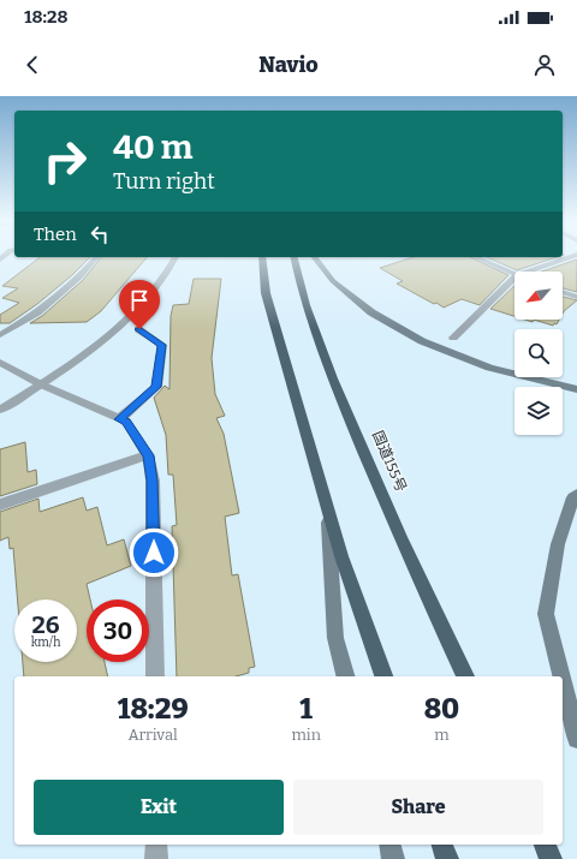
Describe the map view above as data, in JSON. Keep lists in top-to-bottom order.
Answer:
{
  "streets": {
    "highway": ["国道155号"]
  },
  "north": "bottom left",
  "page": {
    "status": "18:28",
    "header": "Navio",
    "turn": ["40 m", "Turn right"],
    "then": "Then",
    "speed": "26 km/h",
    "limit": "30",
    "eta": [
      "18:29",
      "Arrival",
      "1",
      "min",
      "80",
      "m"
    ],
    "buttons": ["Exit", "Share"]
  }
}
